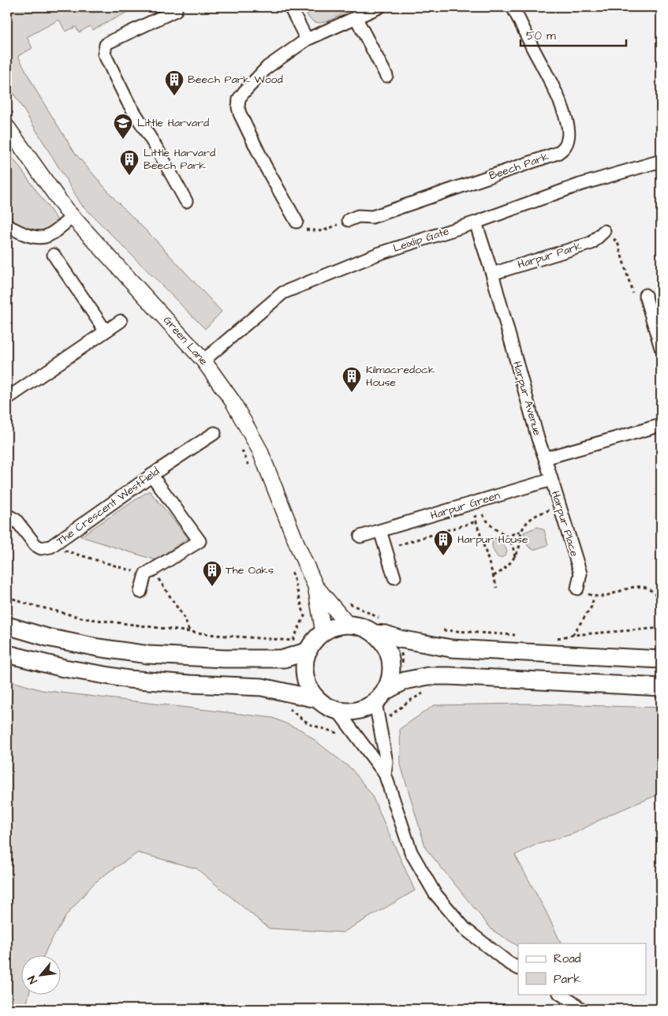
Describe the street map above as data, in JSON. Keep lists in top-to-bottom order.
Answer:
{
  "streets": {
    "street": [
      "Beech Park",
      "Leixlip Gate",
      "Harpur Park",
      "Green Lane",
      "Harpur Avenue",
      "Harpur Green",
      "The Crescent Westfield",
      "Harpur Place"
    ]
  },
  "crossings": [
    ["Leixlip Gate", "Green Lane"],
    ["Leixlip Gate", "Harpur Avenue"],
    ["Harpur Park", "Harpur Avenue"],
    ["Harpur Avenue", "Harpur Place"],
    ["Harpur Green", "Harpur Place"]
  ],
  "places": {
    "building": [
      "Beech Park Wood",
      "Little Harvard Beech Park",
      "Kilmacredock House",
      "Harpur House",
      "The Oaks"
    ],
    "school or university": ["Little Harvard"]
  },
  "legend": ["Road", "Park"],
  "scale_bar": "50 m",
  "north": "bottom left"
}
